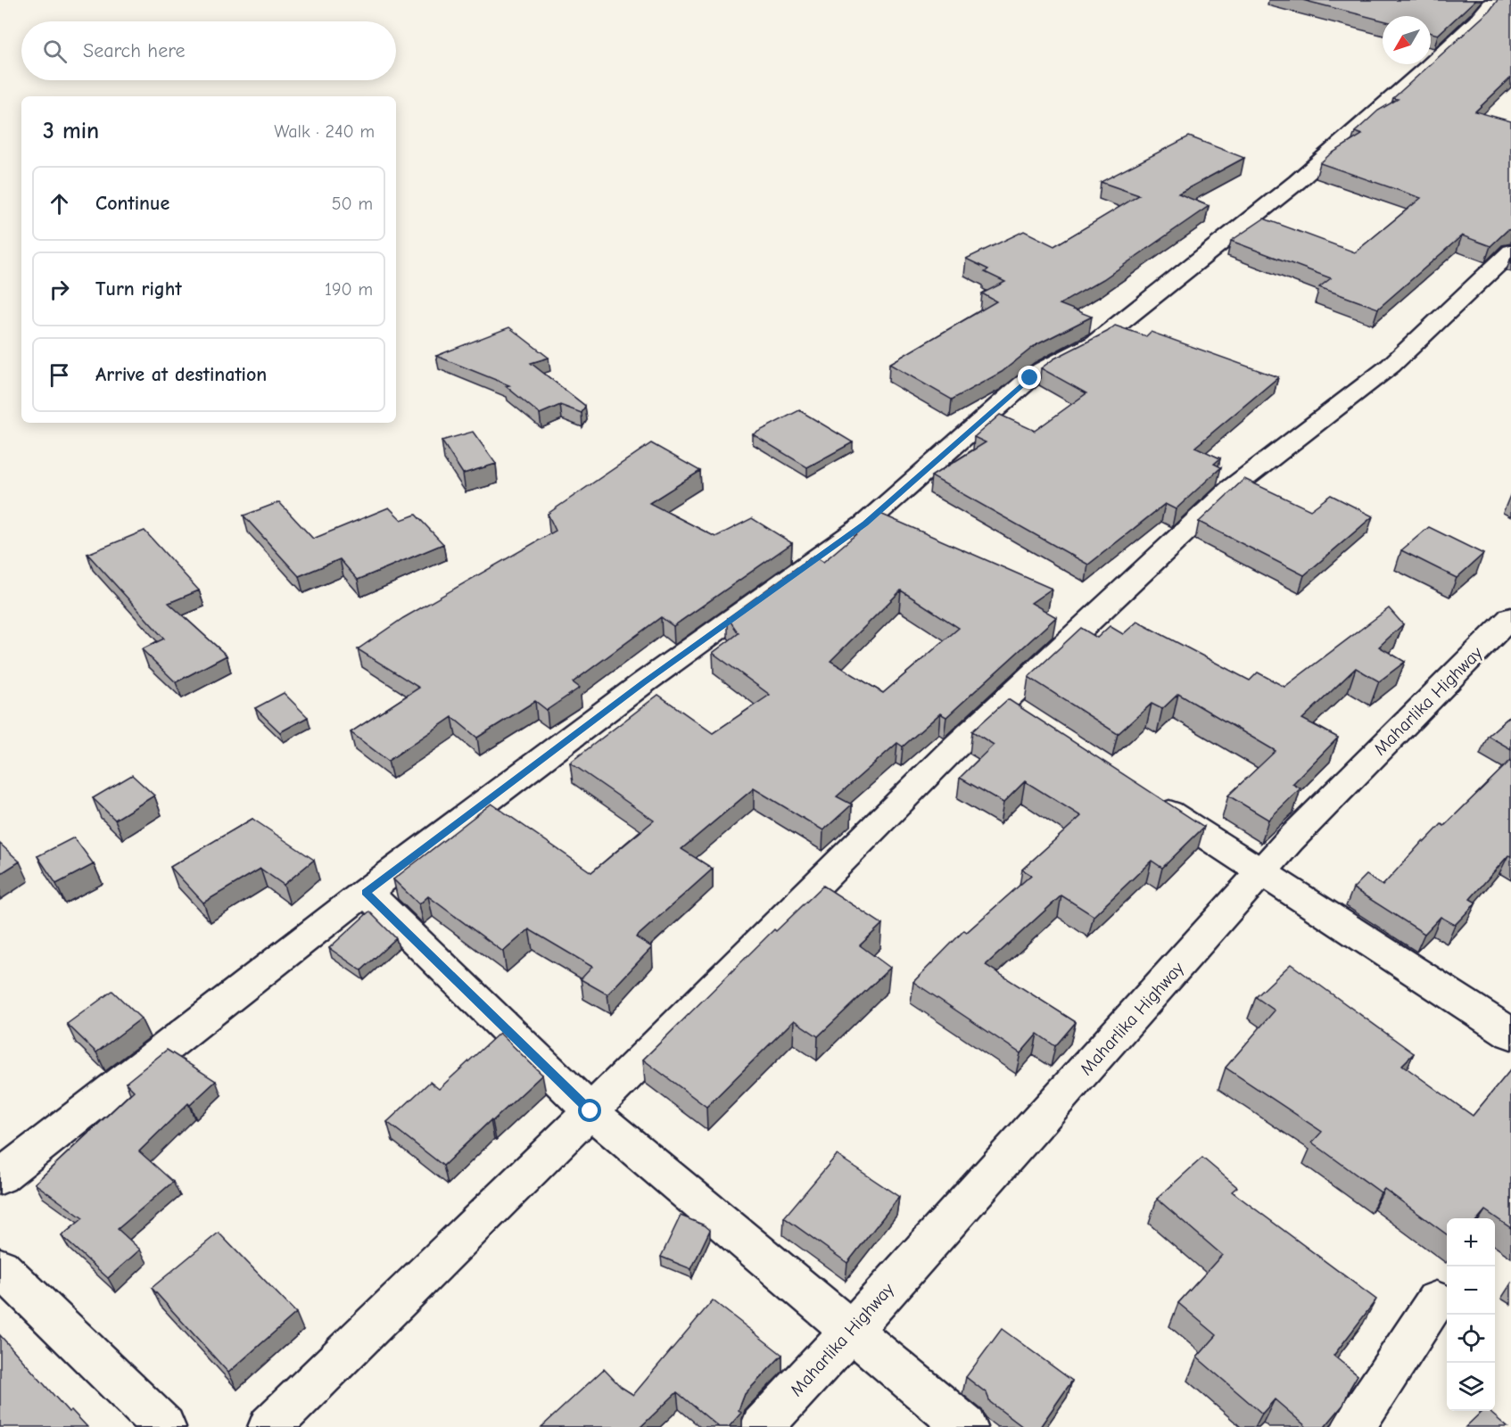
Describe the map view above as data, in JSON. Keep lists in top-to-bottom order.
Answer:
{
  "streets": {
    "main road": ["Maharlika Highway"]
  },
  "north": "bottom left",
  "page": {
    "search": "Search here",
    "heading": ["3 min", "Walk · 240 m"],
    "list": [
      ["Continue", "50 m"],
      ["Turn right", "190 m"],
      "Arrive at destination"
    ],
    "map_buttons": ["+", "−"]
  }
}
